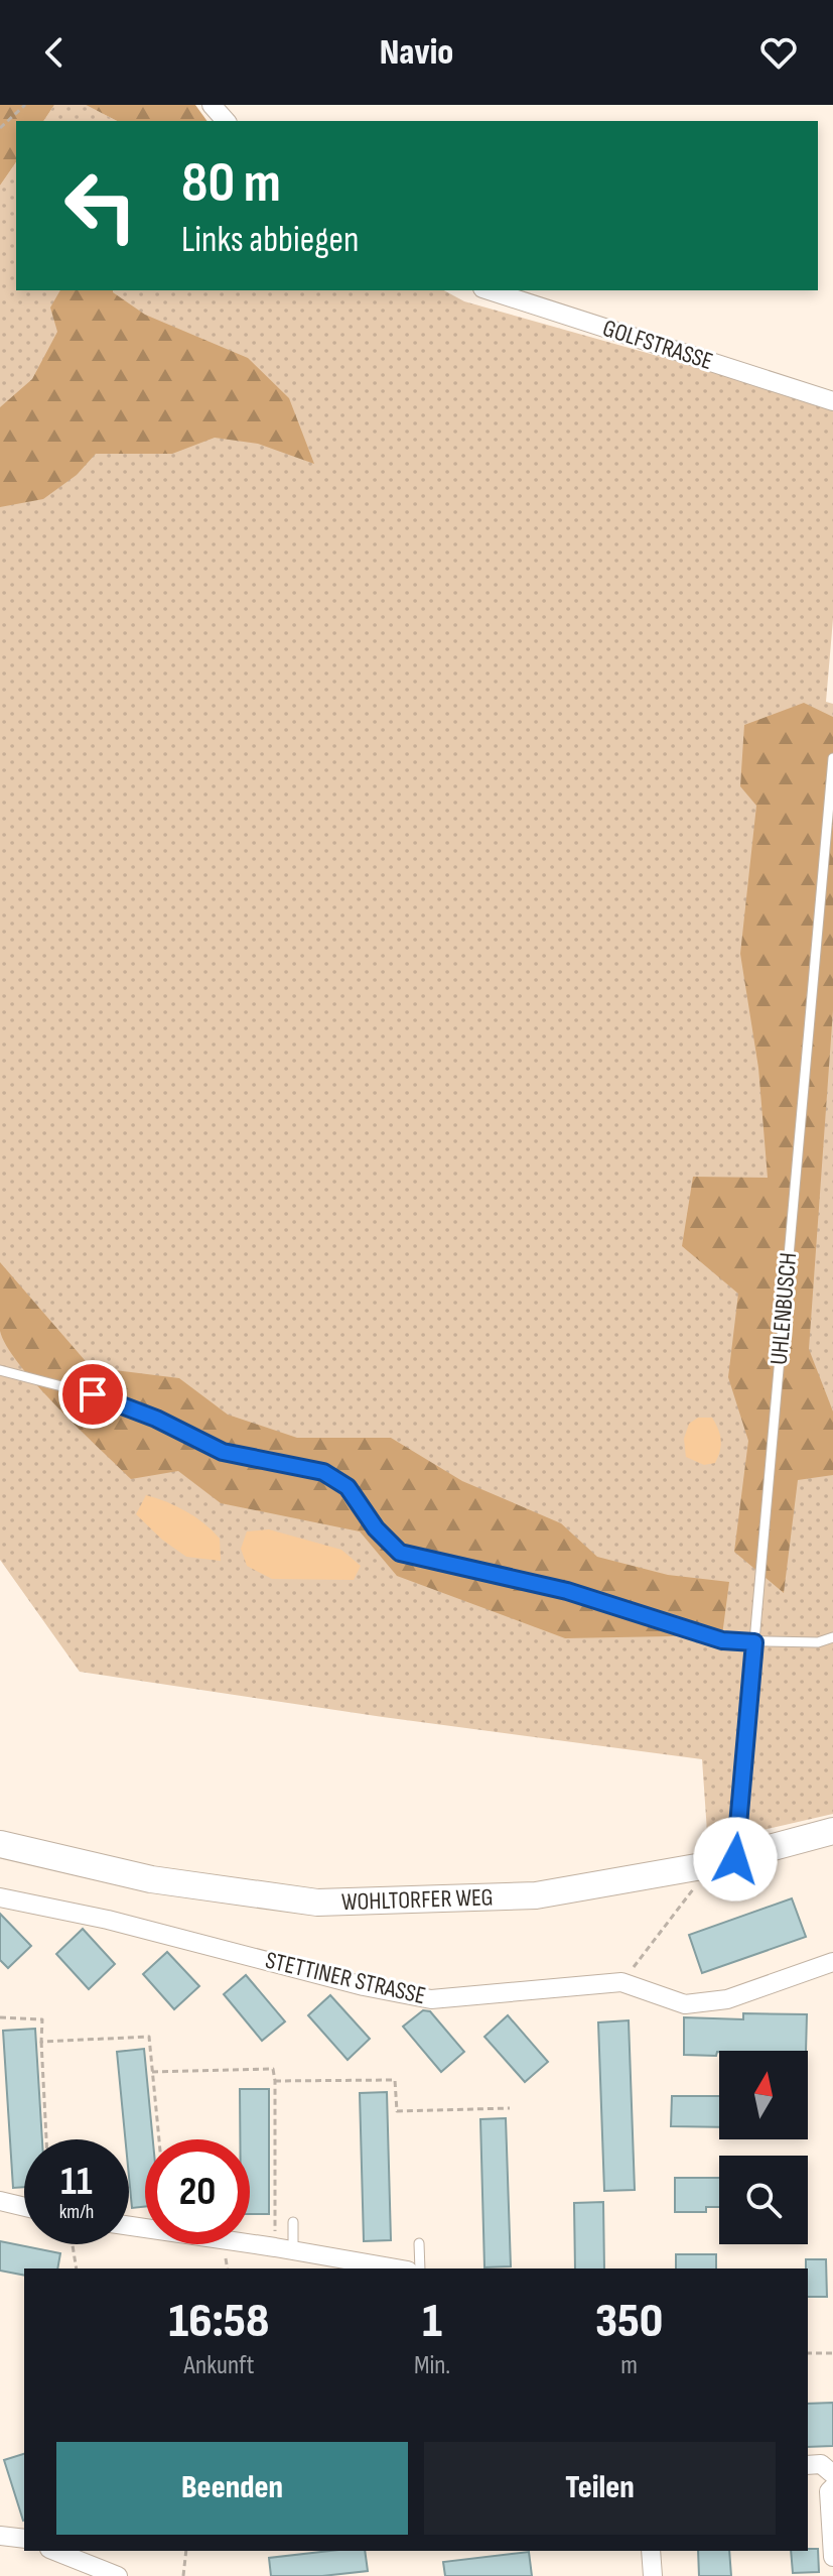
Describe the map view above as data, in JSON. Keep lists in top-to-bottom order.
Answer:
{
  "streets": {
    "main road": ["WOHLTORFER WEG"],
    "street": ["GOLFSTRASSE", "STETTINER STRASSE"],
    "lane": ["UHLENBUSCH"]
  },
  "crossings": [
    ["UHLENBUSCH", "WOHLTORFER WEG"]
  ],
  "north": "top",
  "page": {
    "header": "Navio",
    "turn": ["80 m", "Links abbiegen"],
    "speed": "11 km/h",
    "limit": "20",
    "eta": [
      "16:58",
      "Ankunft",
      "1",
      "Min.",
      "350",
      "m"
    ],
    "buttons": ["Beenden", "Teilen"]
  }
}
